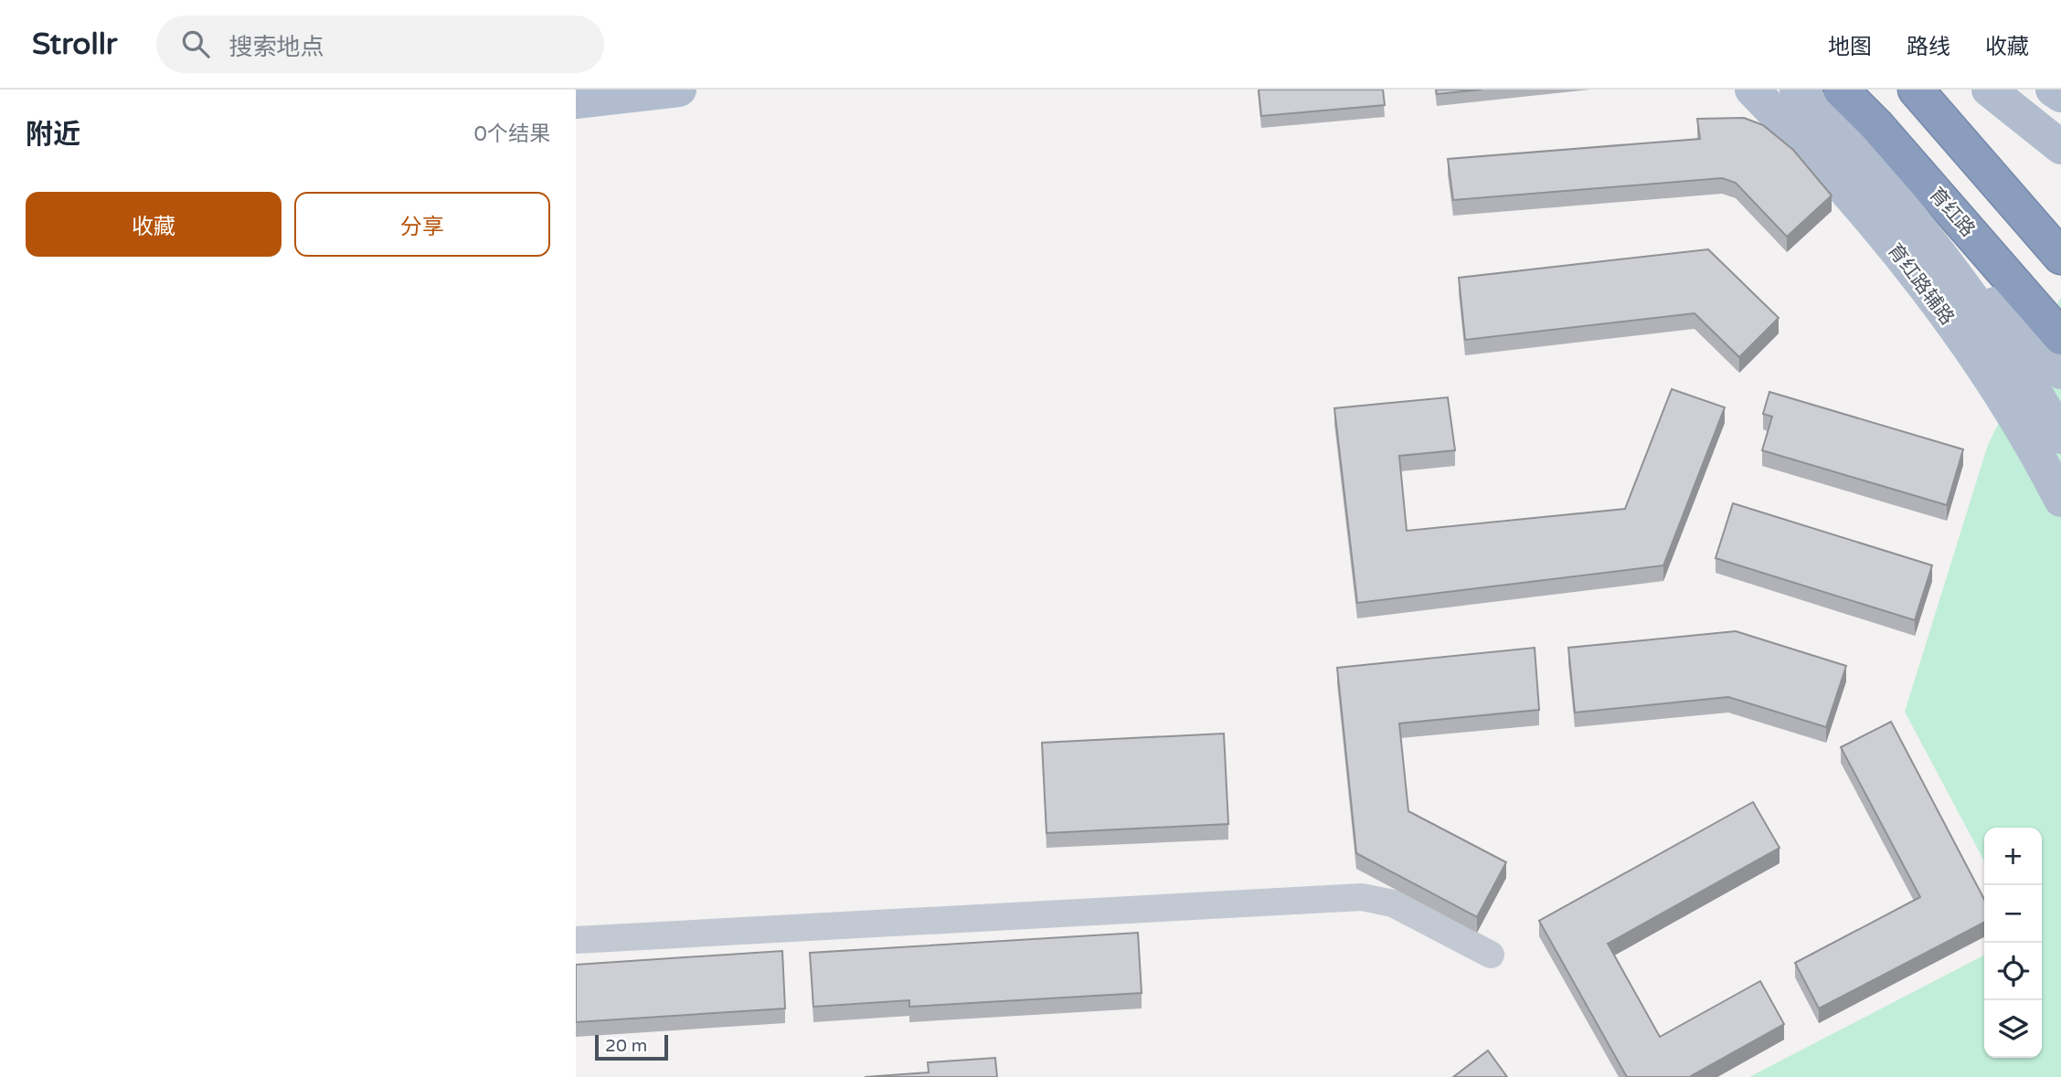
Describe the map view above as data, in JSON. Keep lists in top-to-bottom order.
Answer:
{
  "streets": {
    "highway": ["育红路"],
    "main road": ["育红路辅路"]
  },
  "scale_bar": "20 m",
  "page": {
    "header": "Strollr",
    "search": "搜索地点",
    "nav": ["地图", "路线", "收藏"],
    "heading": ["附近", "0个结果"],
    "buttons": ["收藏", "分享"],
    "map_buttons": ["+", "−"],
    "scale": "20 m"
  }
}
